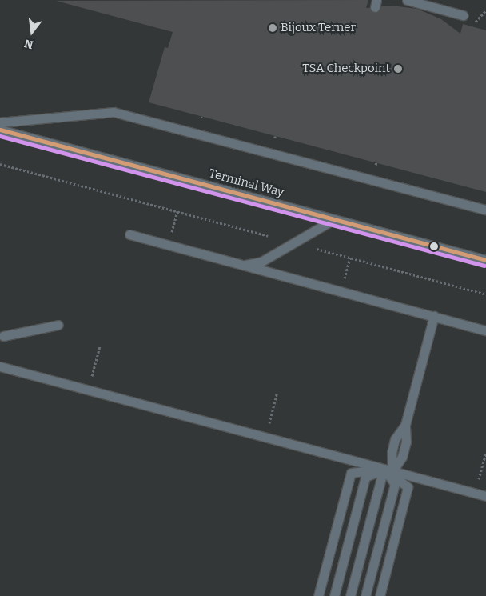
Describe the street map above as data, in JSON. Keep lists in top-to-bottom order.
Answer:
{
  "streets": {
    "lane": ["Terminal Way"]
  },
  "places": ["Bijoux Terner", "TSA Checkpoint"],
  "north": "bottom"
}
